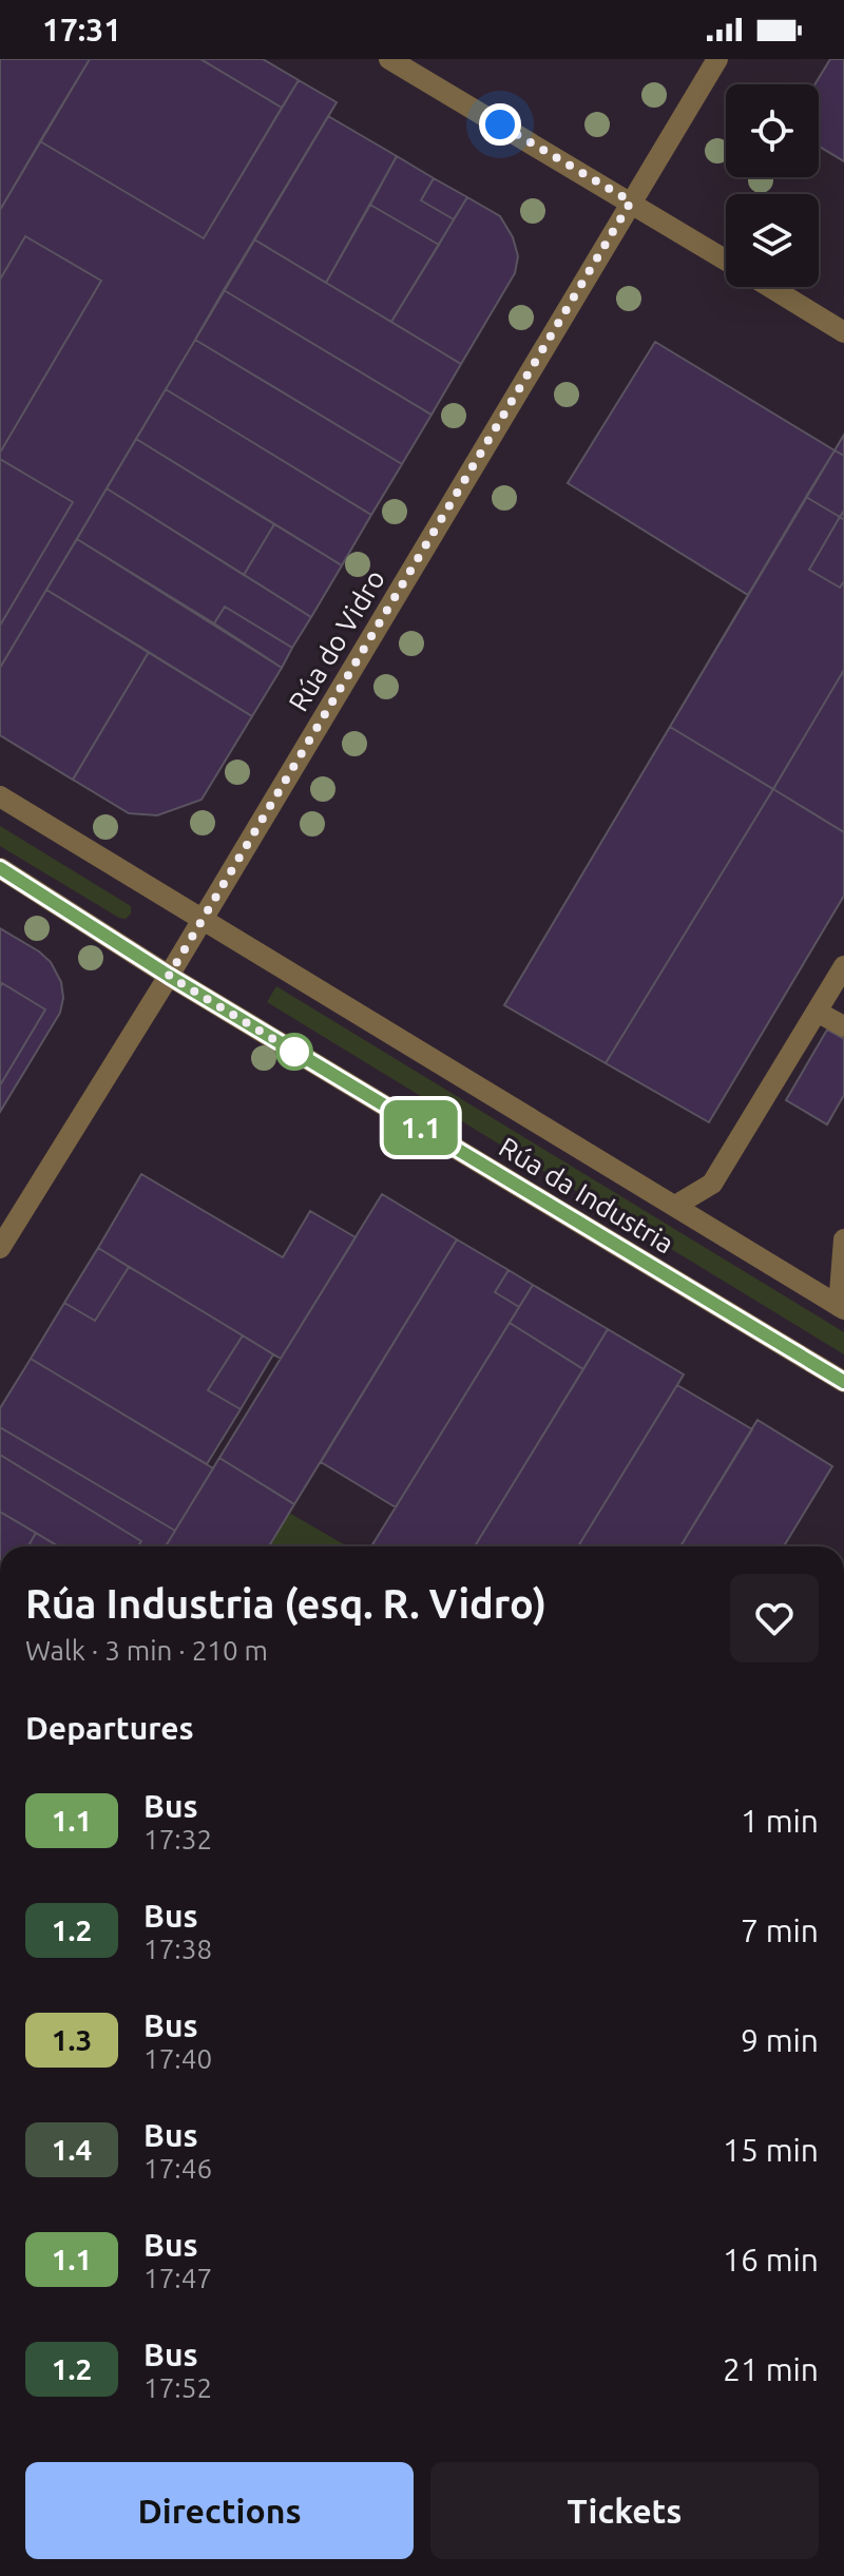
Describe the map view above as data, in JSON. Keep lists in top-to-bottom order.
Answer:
{
  "streets": {
    "street": ["Rúa do Vidro", "Rúa da Industria"]
  },
  "crossings": [
    ["Rúa do Vidro", "Rúa da Industria"]
  ],
  "lines": ["bus line 1.1"],
  "page": {
    "status": "17:31",
    "on_map": "1.1",
    "heading": [
      ["Rúa Industria (esq. R. Vidro)", "Walk · 3 min · 210 m"],
      "Departures"
    ],
    "list": [
      {
        "mark": "1.1",
        "name": "Bus",
        "note": "17:32",
        "value": "1 min"
      },
      {
        "mark": "1.2",
        "name": "Bus",
        "note": "17:38",
        "value": "7 min"
      },
      {
        "mark": "1.3",
        "name": "Bus",
        "note": "17:40",
        "value": "9 min"
      },
      {
        "mark": "1.4",
        "name": "Bus",
        "note": "17:46",
        "value": "15 min"
      },
      {
        "mark": "1.1",
        "name": "Bus",
        "note": "17:47",
        "value": "16 min"
      },
      {
        "mark": "1.2",
        "name": "Bus",
        "note": "17:52",
        "value": "21 min"
      }
    ],
    "buttons": ["Directions", "Tickets"]
  }
}
